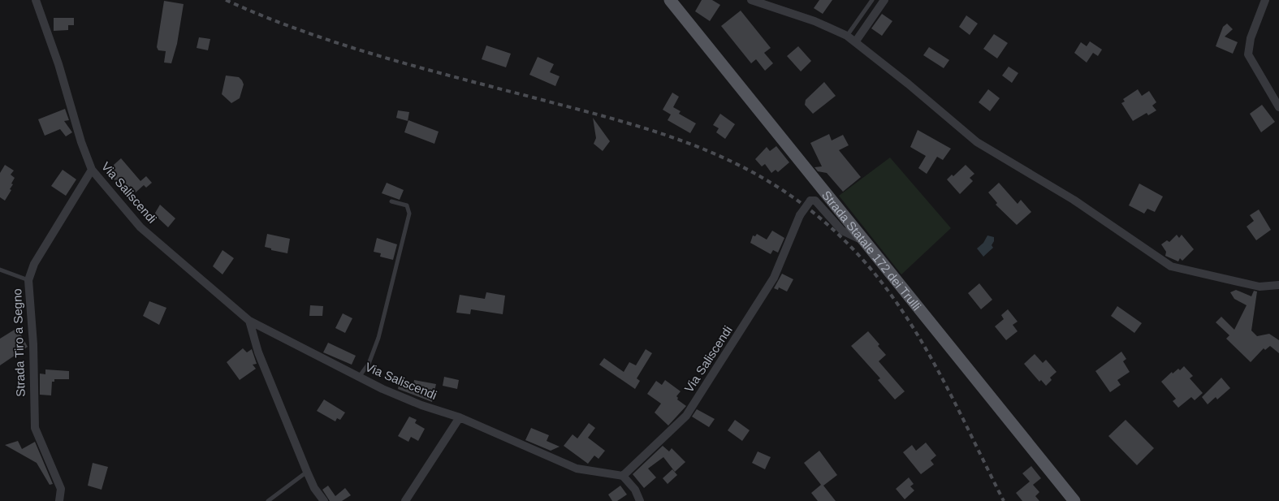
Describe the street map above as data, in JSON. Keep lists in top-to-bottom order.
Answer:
{
  "streets": {
    "main road": ["Strada Statale 172 dei Trulli"],
    "street": ["Via Saliscendi", "Strada Tiro a Segno"]
  },
  "crossings": [
    ["Via Saliscendi", "Strada Statale 172 dei Trulli"],
    ["Via Saliscendi", "Strada Tiro a Segno"]
  ]
}
